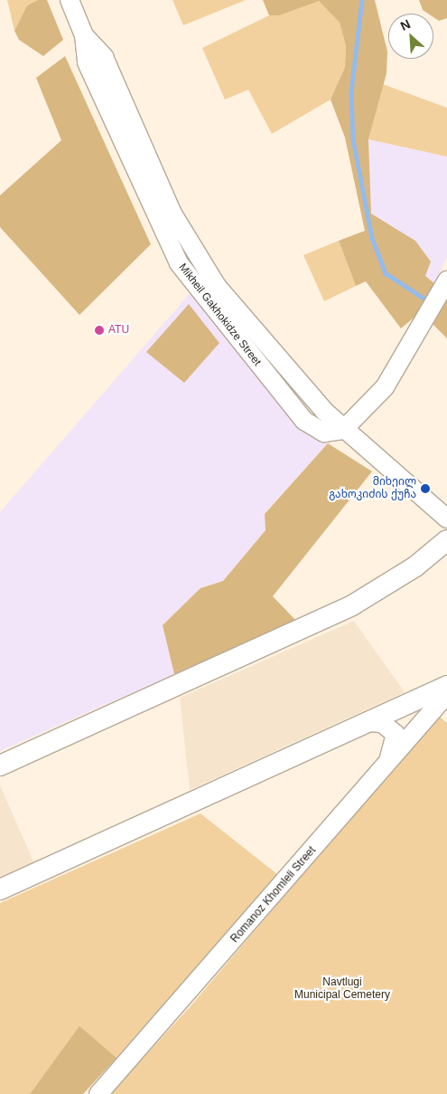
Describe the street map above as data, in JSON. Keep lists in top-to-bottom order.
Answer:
{
  "streets": {
    "street": ["Mikheil Gakhokidze Street", "Romanoz Khomleli Street"]
  },
  "parks": ["Navtlugi Municipal Cemetery"],
  "places": ["ATU", "მიხეილ გახოკიძის ქუჩა"],
  "north": "top left"
}
